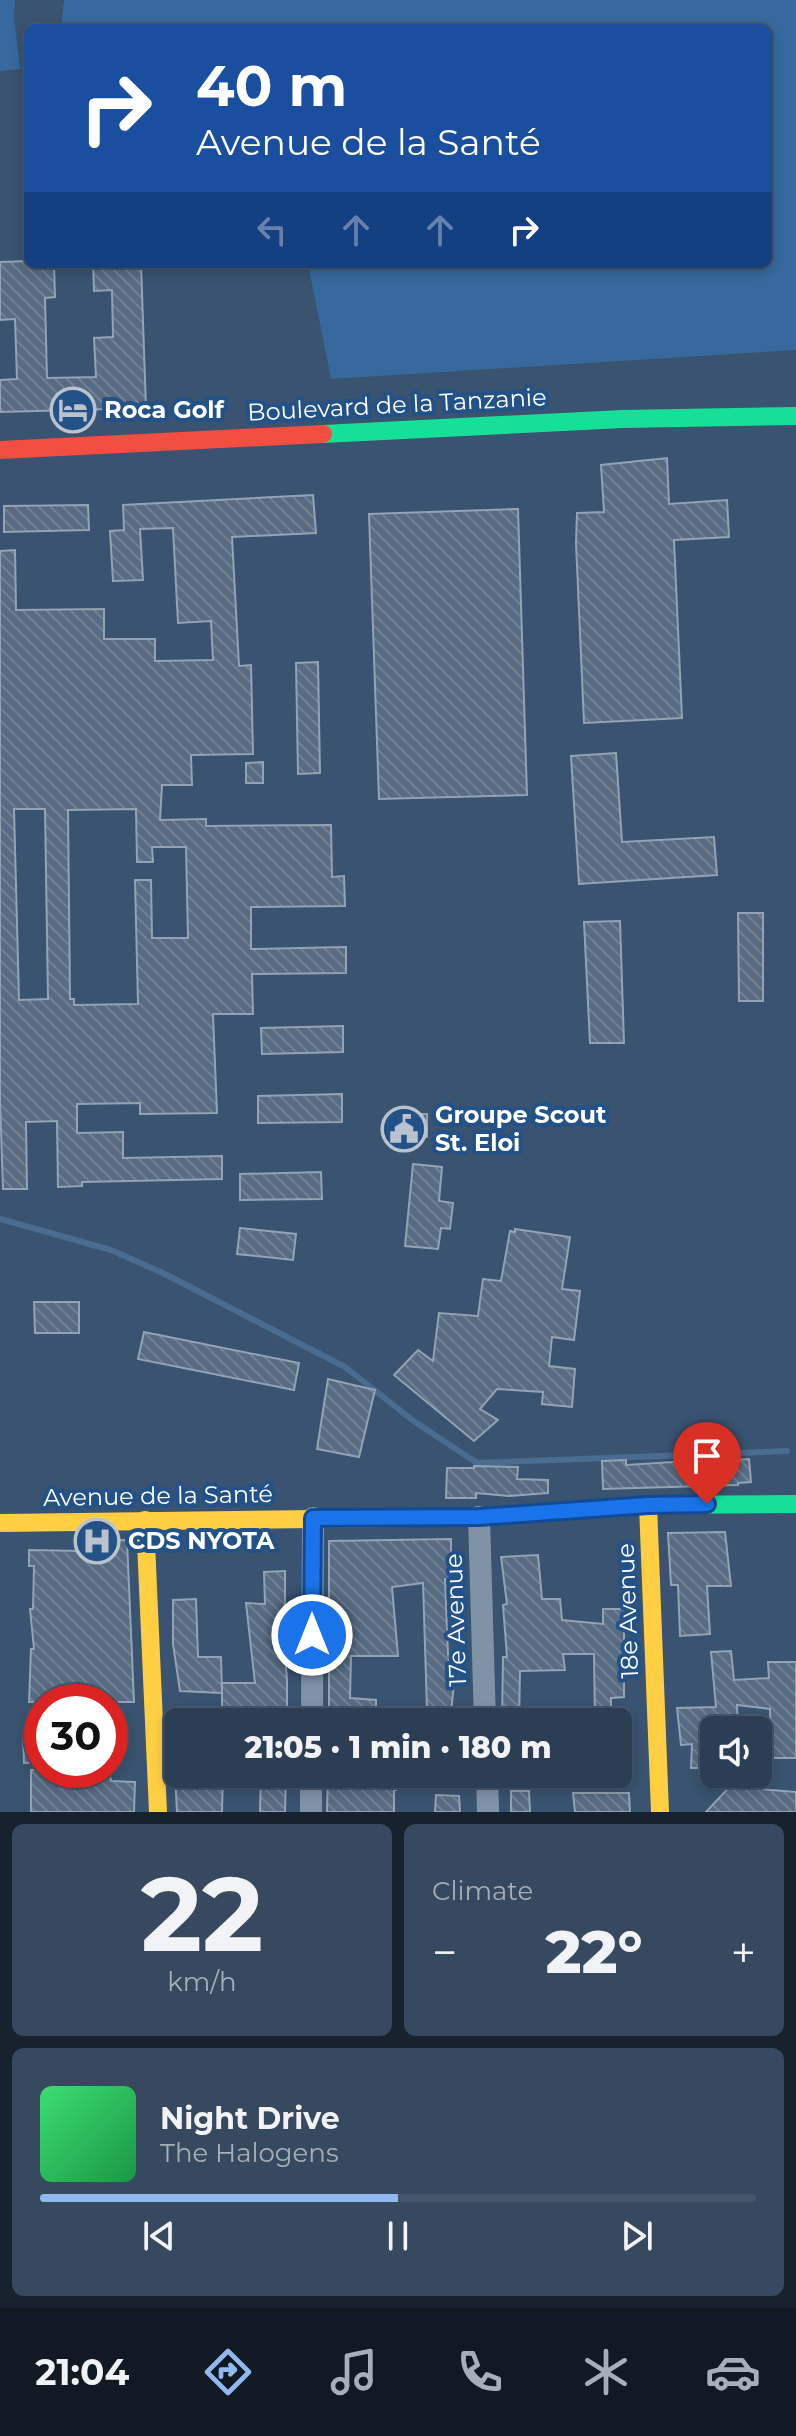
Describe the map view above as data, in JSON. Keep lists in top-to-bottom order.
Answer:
{
  "streets": {
    "street": [
      "Boulevard de la Tanzanie",
      "Avenue de la Santé",
      "18e Avenue",
      "17e Avenue"
    ]
  },
  "crossings": [
    ["Avenue de la Santé", "18e Avenue"],
    ["Avenue de la Santé", "17e Avenue"]
  ],
  "places": {
    "hotel": ["Roca Golf"],
    "public building": ["Groupe Scout St. Eloi"],
    "hospital": ["CDS NYOTA"]
  },
  "page": {
    "turn": ["40 m", "Avenue de la Santé"],
    "limit": "30",
    "trip": "21:05 · 1 min · 180 m",
    "tile": [
      ["22", "km/h"],
      "Climate"
    ],
    "heat": ["−", "22°", "+"],
    "song": ["Night Drive", "The Halogens"],
    "tabs": "21:04"
  }
}
